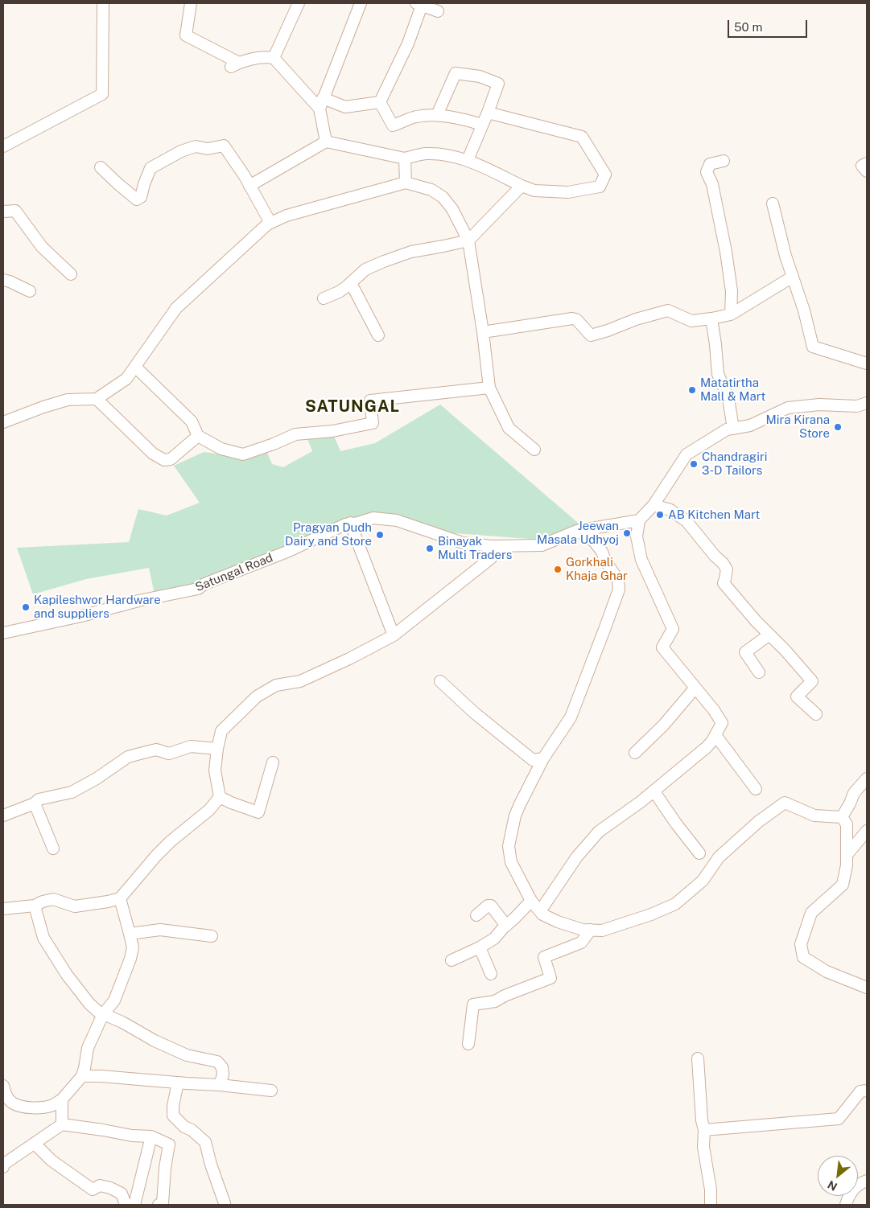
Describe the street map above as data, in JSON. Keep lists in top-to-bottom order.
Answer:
{
  "streets": {
    "street": ["Satungal Road"]
  },
  "districts": ["SATUNGAL"],
  "places": [
    "Matatirtha Mall & Mart",
    "Mira Kirana Store",
    "Chandragiri 3-D Tailors",
    "AB Kitchen Mart",
    "Jeewan Masala Udhyoj",
    "Pragyan Dudh Dairy and Store",
    "Binayak Multi Traders",
    "Gorkhali Khaja Ghar",
    "Kapileshwor Hardware and suppliers"
  ],
  "scale_bar": "50 m",
  "north": "bottom left"
}
